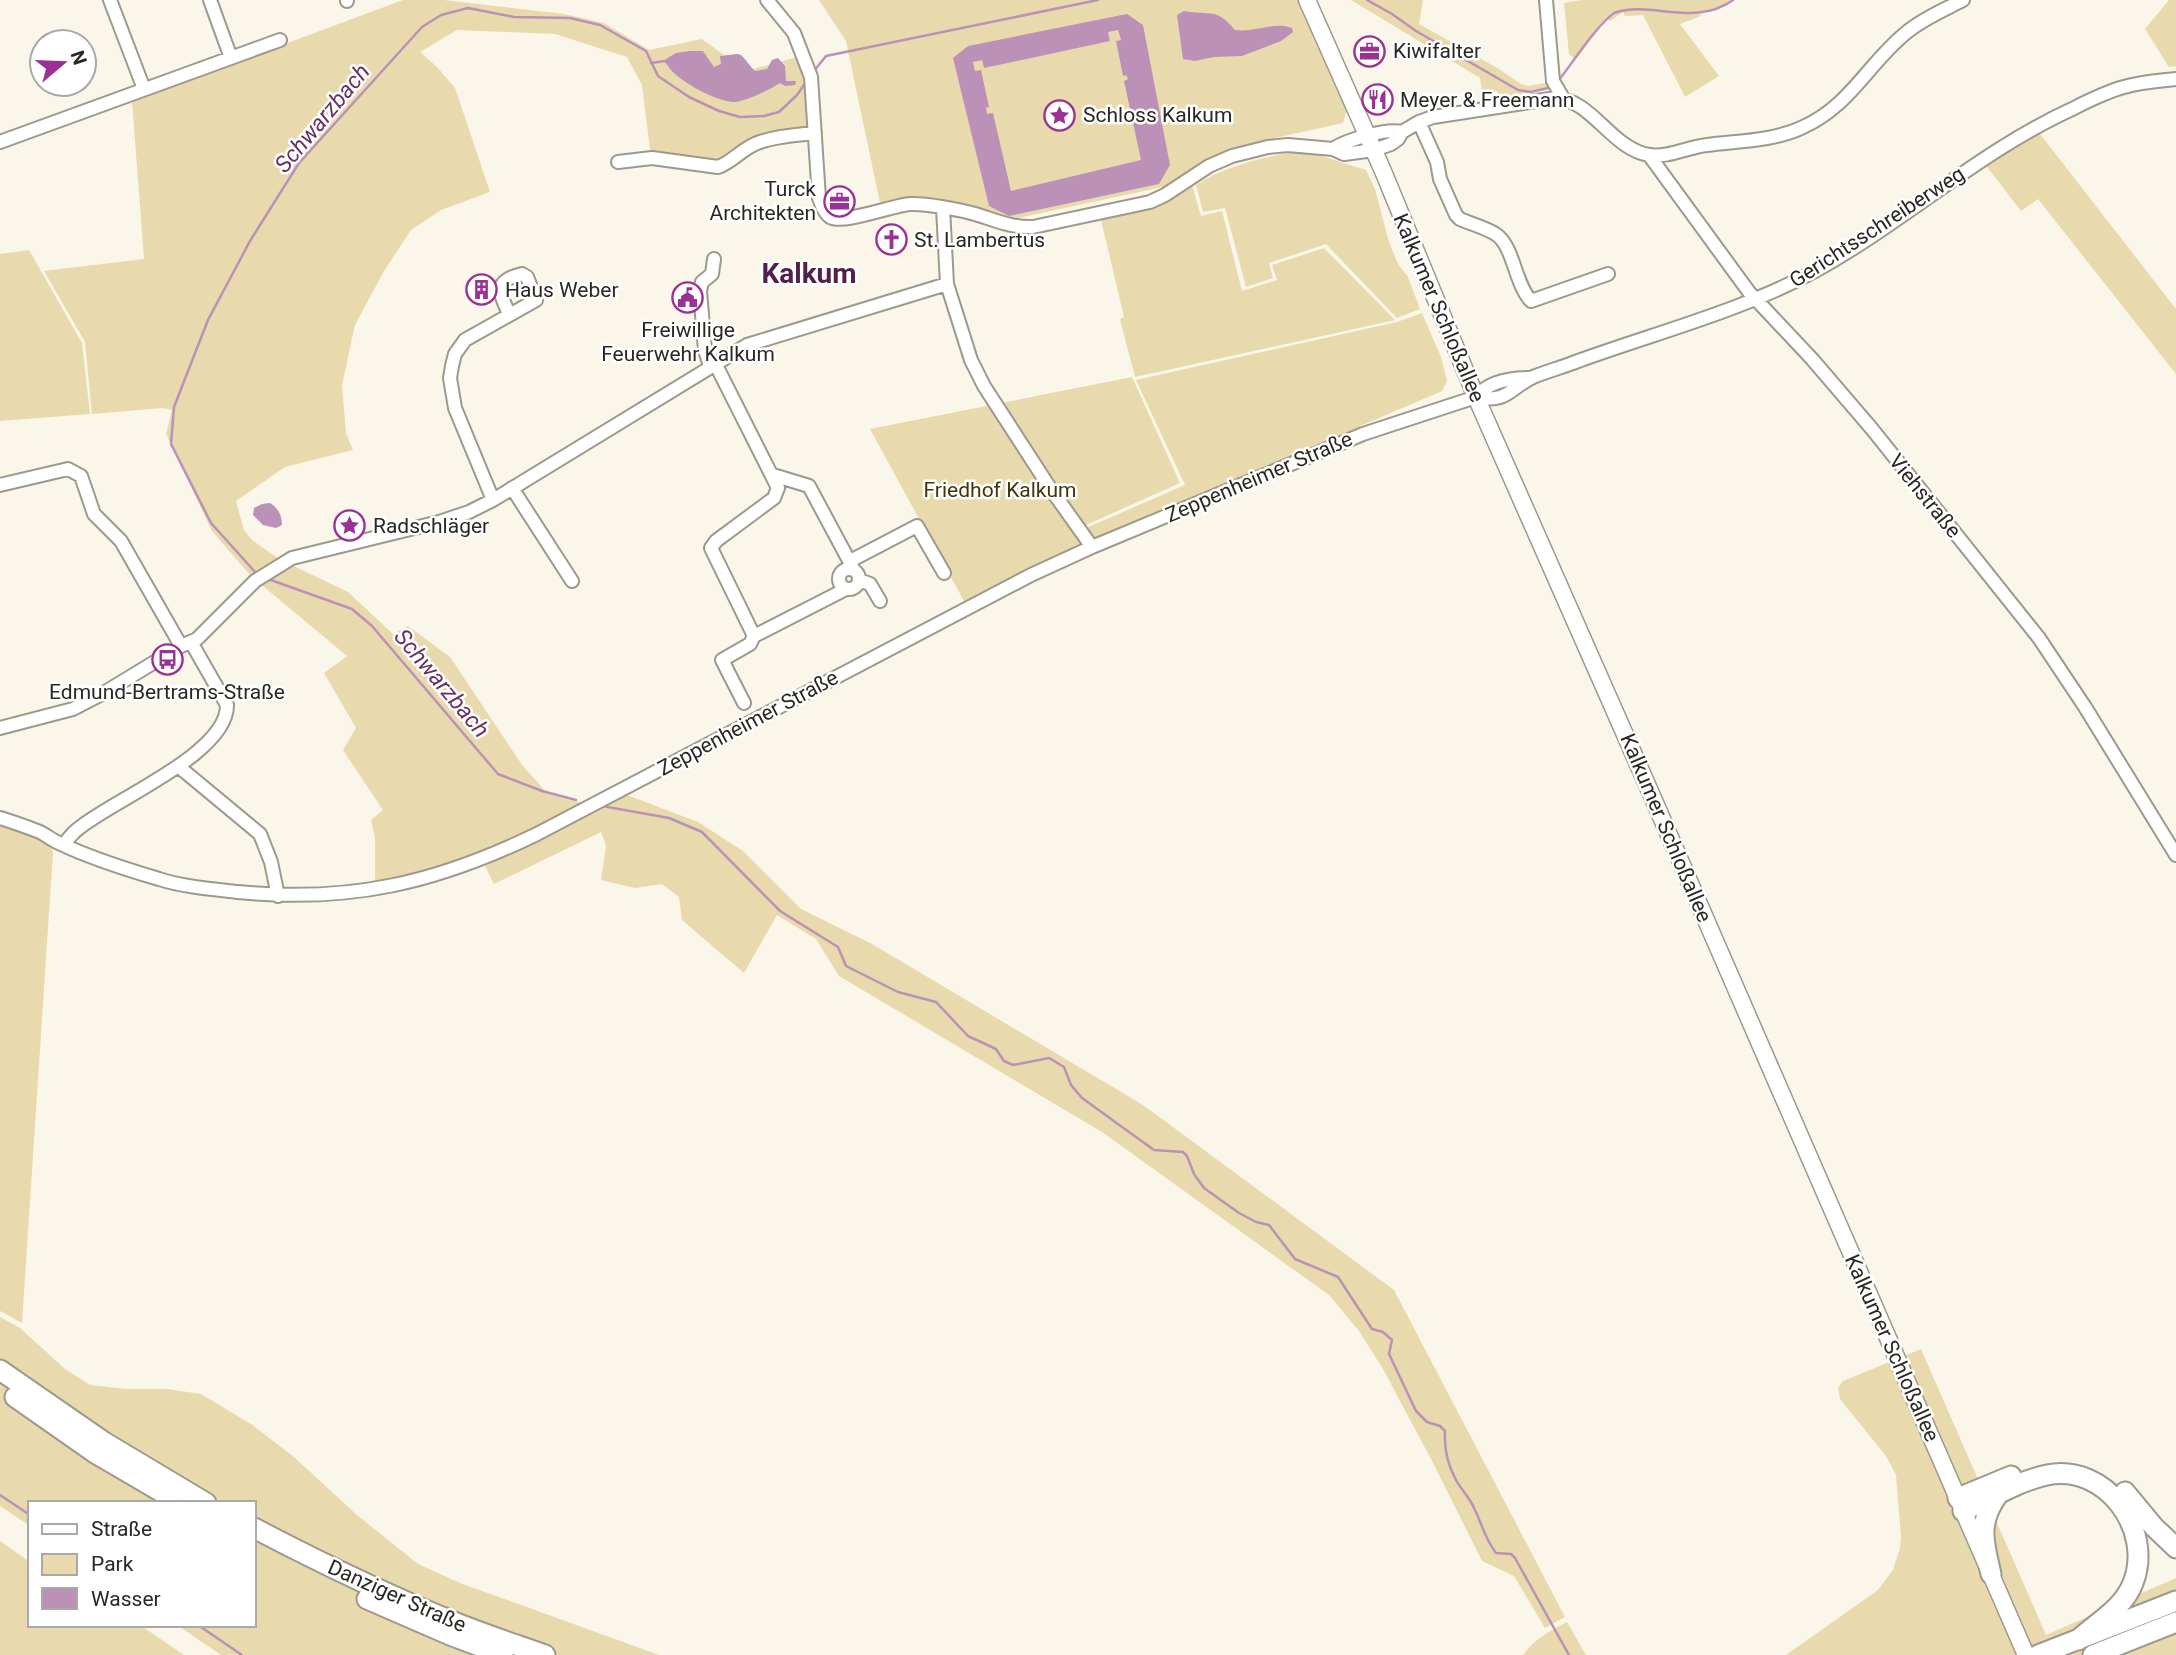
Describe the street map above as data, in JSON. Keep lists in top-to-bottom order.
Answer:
{
  "streets": {
    "highway": ["Danziger Straße"],
    "main road": ["Kalkumer Schloßallee"],
    "street": ["Gerichtsschreiberweg", "Zeppenheimer Straße", "Viehstraße"]
  },
  "crossings": [
    ["Gerichtsschreiberweg", "Kalkumer Schloßallee"],
    ["Gerichtsschreiberweg", "Zeppenheimer Straße"],
    ["Gerichtsschreiberweg", "Viehstraße"],
    ["Kalkumer Schloßallee", "Zeppenheimer Straße"]
  ],
  "districts": ["Kalkum"],
  "water": ["Schwarzbach"],
  "parks": ["Friedhof Kalkum"],
  "places": {
    "office": ["Kiwifalter", "Turck Architekten"],
    "restaurant": ["Meyer & Freemann"],
    "place": ["Schloss Kalkum", "Radschläger"],
    "church": ["St. Lambertus"],
    "building": ["Haus Weber"],
    "public building": ["Freiwillige Feuerwehr Kalkum"],
    "bus stop": ["Edmund-Bertrams-Straße"]
  },
  "legend": ["Straße", "Park", "Wasser"],
  "north": "right"
}
